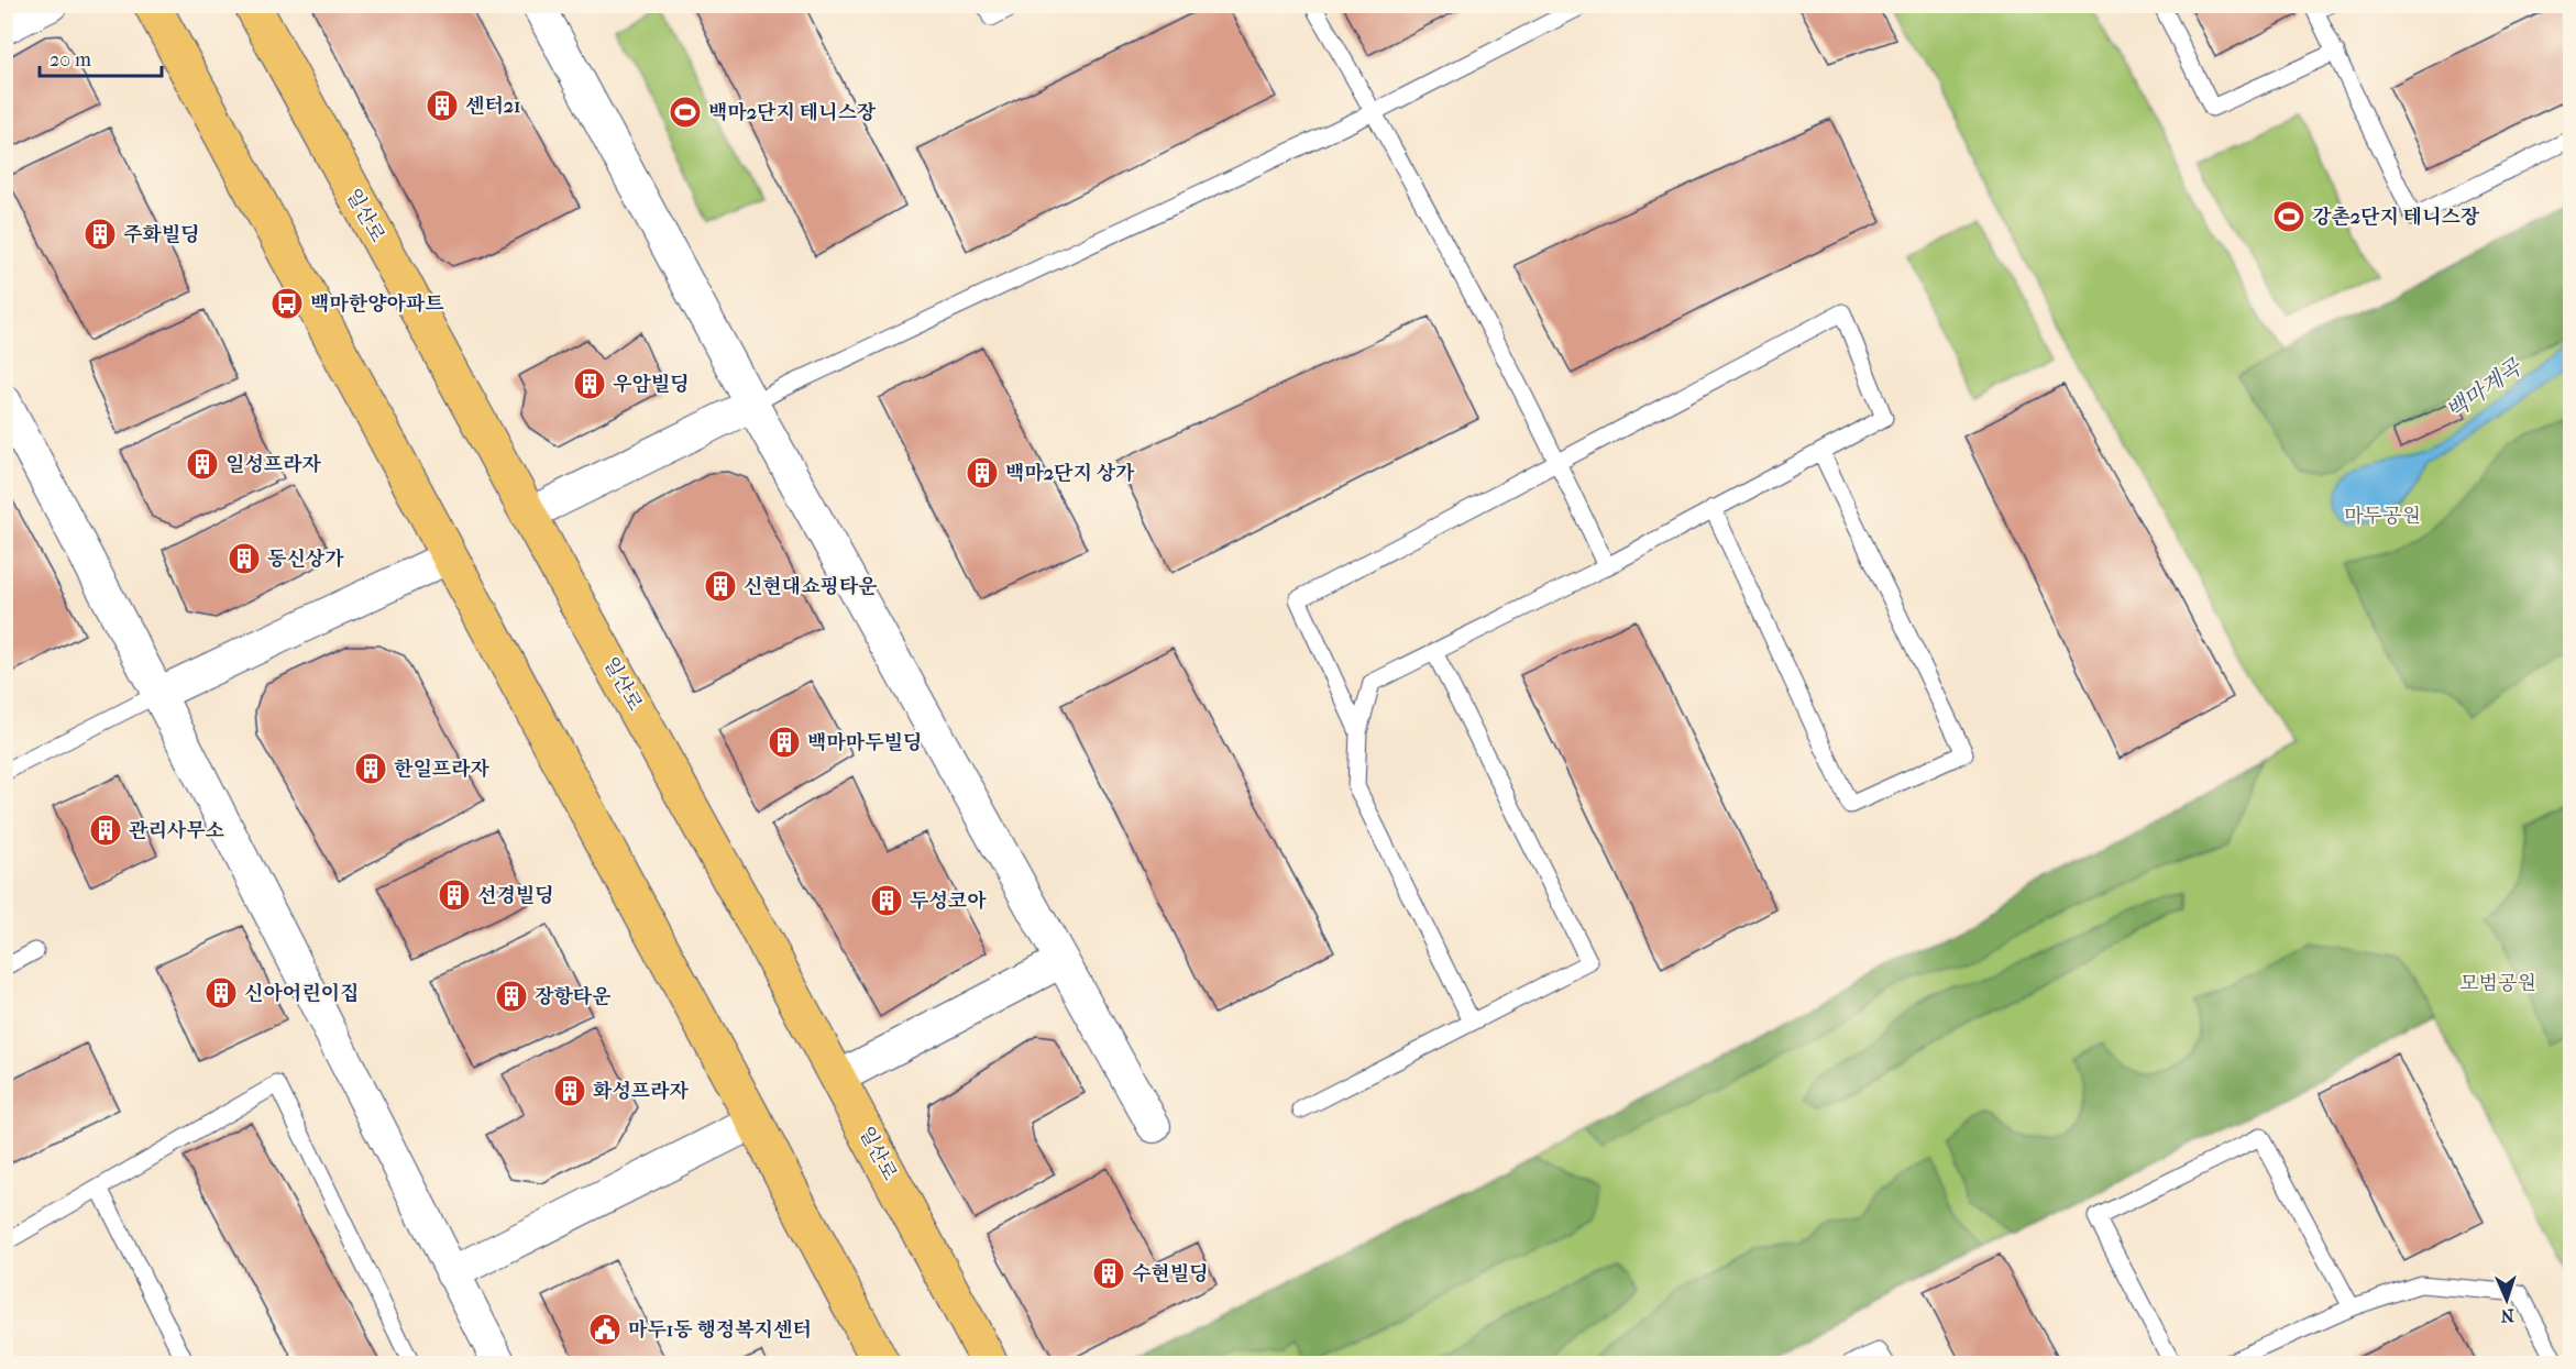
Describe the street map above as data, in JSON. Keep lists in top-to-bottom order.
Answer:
{
  "streets": {
    "main road": ["일산로"]
  },
  "water": ["백마계곡"],
  "parks": ["마두공원", "모범공원"],
  "places": {
    "building": [
      "센터21",
      "주화빌딩",
      "우암빌딩",
      "일성프라자",
      "백마2단지 상가",
      "동신상가",
      "신현대쇼핑타운",
      "백마마두빌딩",
      "한일프라자",
      "관리사무소",
      "선경빌딩",
      "두성코아",
      "신아어린이집",
      "장항타운",
      "화성프라자",
      "수현빌딩"
    ],
    "sports": ["백마2단지 테니스장", "강촌2단지 테니스장"],
    "bus stop": ["백마한양아파트"],
    "public building": ["마두1동 행정복지센터"]
  },
  "scale_bar": "20 m",
  "north": "bottom"
}
